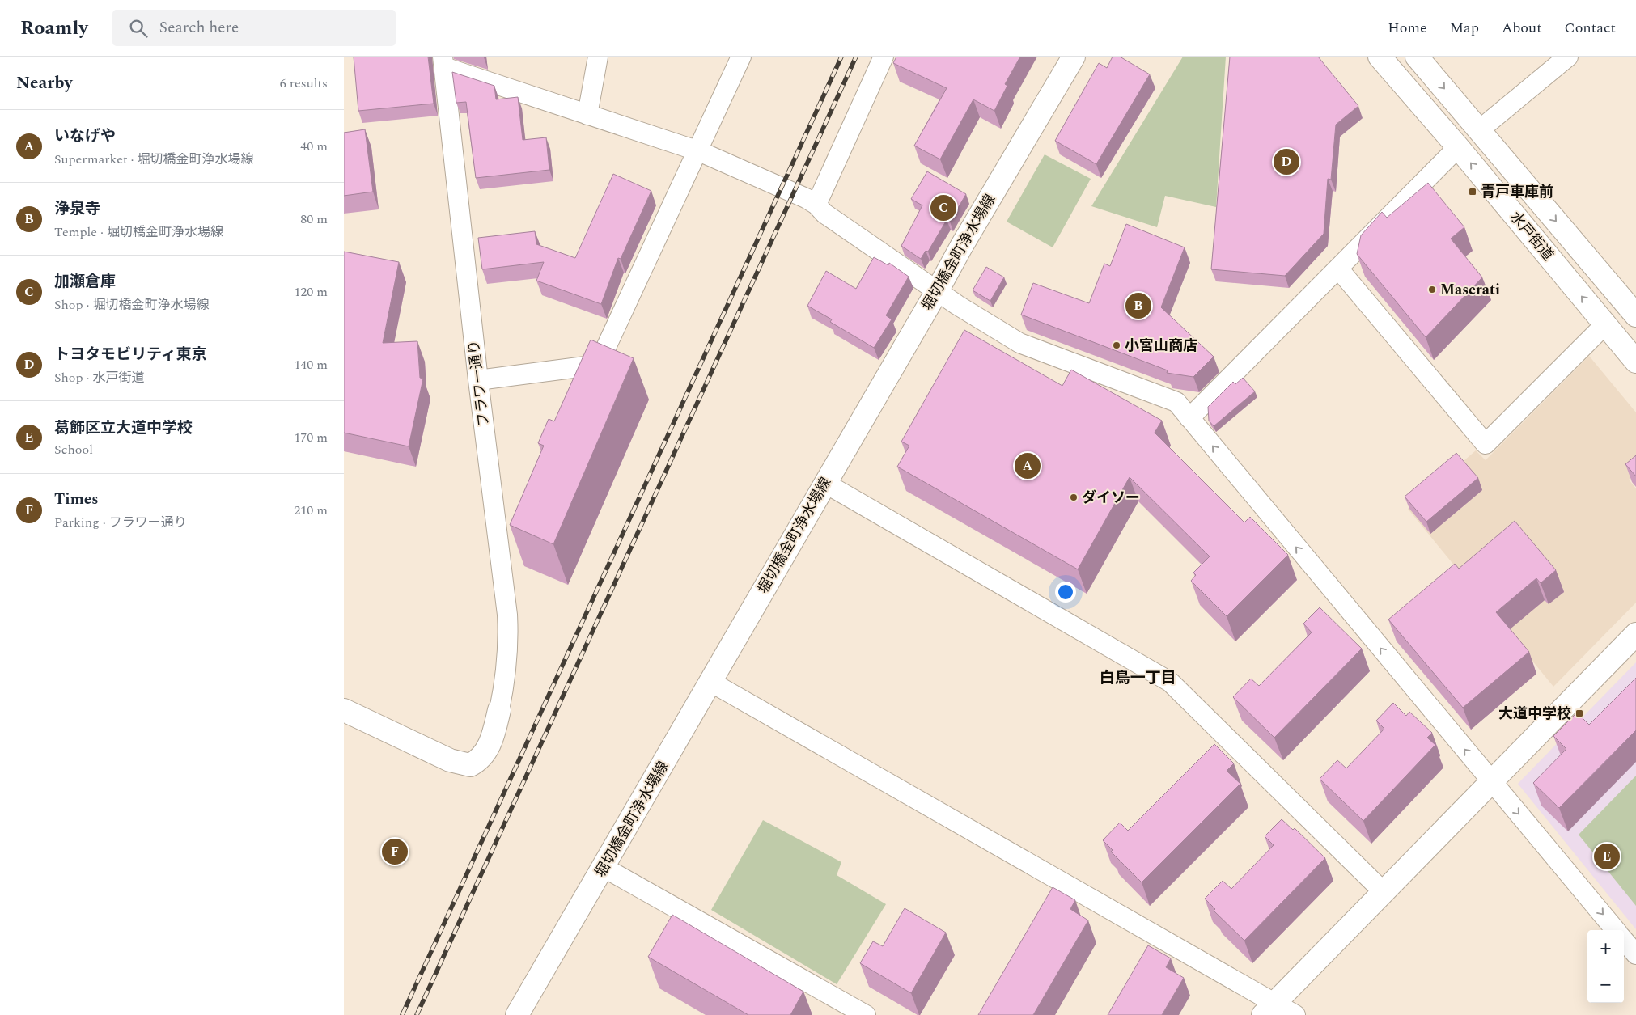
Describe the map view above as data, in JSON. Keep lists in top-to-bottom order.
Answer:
{
  "streets": {
    "main road": ["水戸街道", "堀切橋金町浄水場線"],
    "street": ["フラワー通り"]
  },
  "districts": ["白鳥一丁目"],
  "places": {
    "transit": ["青戸車庫前", "大道中学校"],
    "other": ["Maserati", "小宮山商店", "ダイソー"]
  },
  "page": {
    "header": "Roamly",
    "search": "Search here",
    "nav": [
      "Home",
      "Map",
      "About",
      "Contact"
    ],
    "heading": ["Nearby", "6 results"],
    "list": [
      {
        "mark": "A",
        "name": "いなげや",
        "note": "Supermarket · 堀切橋金町浄水場線",
        "value": "40 m"
      },
      {
        "mark": "B",
        "name": "浄泉寺",
        "note": "Temple · 堀切橋金町浄水場線",
        "value": "80 m"
      },
      {
        "mark": "C",
        "name": "加瀬倉庫",
        "note": "Shop · 堀切橋金町浄水場線",
        "value": "120 m"
      },
      {
        "mark": "D",
        "name": "トヨタモビリティ東京",
        "note": "Shop · 水戸街道",
        "value": "140 m"
      },
      {
        "mark": "E",
        "name": "葛飾区立大道中学校",
        "note": "School",
        "value": "170 m"
      },
      {
        "mark": "F",
        "name": "Times",
        "note": "Parking · フラワー通り",
        "value": "210 m"
      }
    ],
    "pins": [
      "D",
      "C",
      "B",
      "A",
      "F",
      "E"
    ],
    "map_buttons": ["+", "−"]
  }
}
